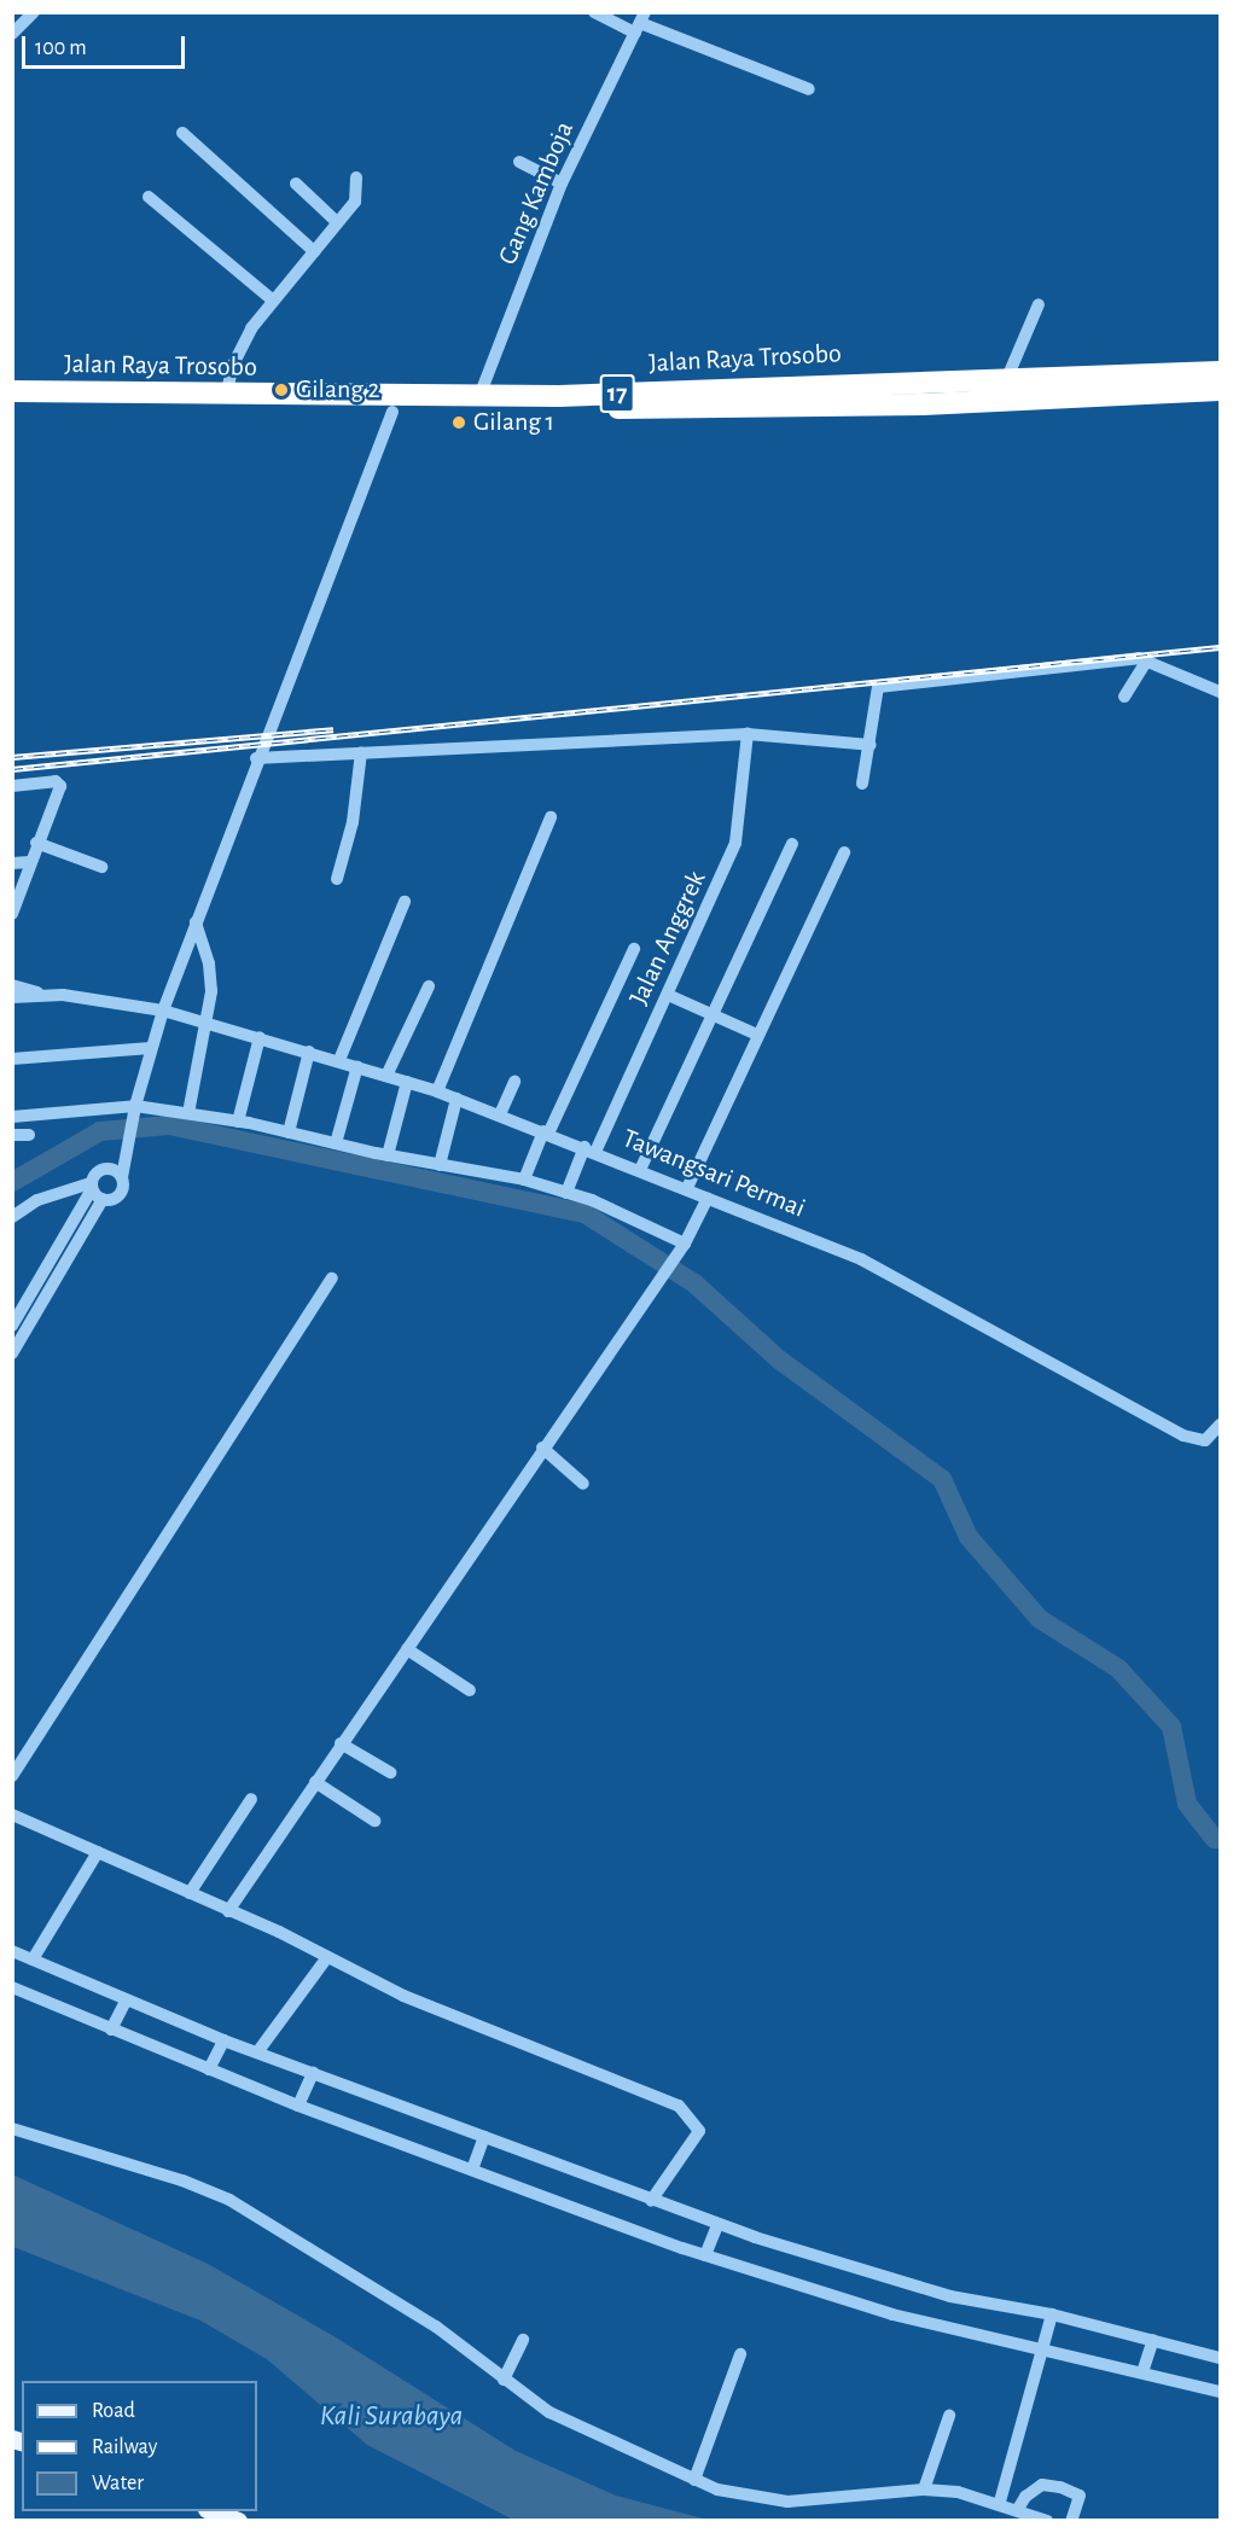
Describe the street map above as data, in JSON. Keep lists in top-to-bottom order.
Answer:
{
  "streets": {
    "highway": ["Jalan Raya Trosobo", "17"],
    "street": ["Gang Kamboja", "Jalan Anggrek", "Tawangsari Permai"]
  },
  "crossings": [
    ["Gang Kamboja", "Jalan Raya Trosobo"],
    ["Jalan Anggrek", "Tawangsari Permai"]
  ],
  "water": ["Kali Surabaya"],
  "places": ["Gilang 2", "Gilang 1"],
  "legend": ["Road", "Railway", "Water"],
  "scale_bar": "100 m"
}
